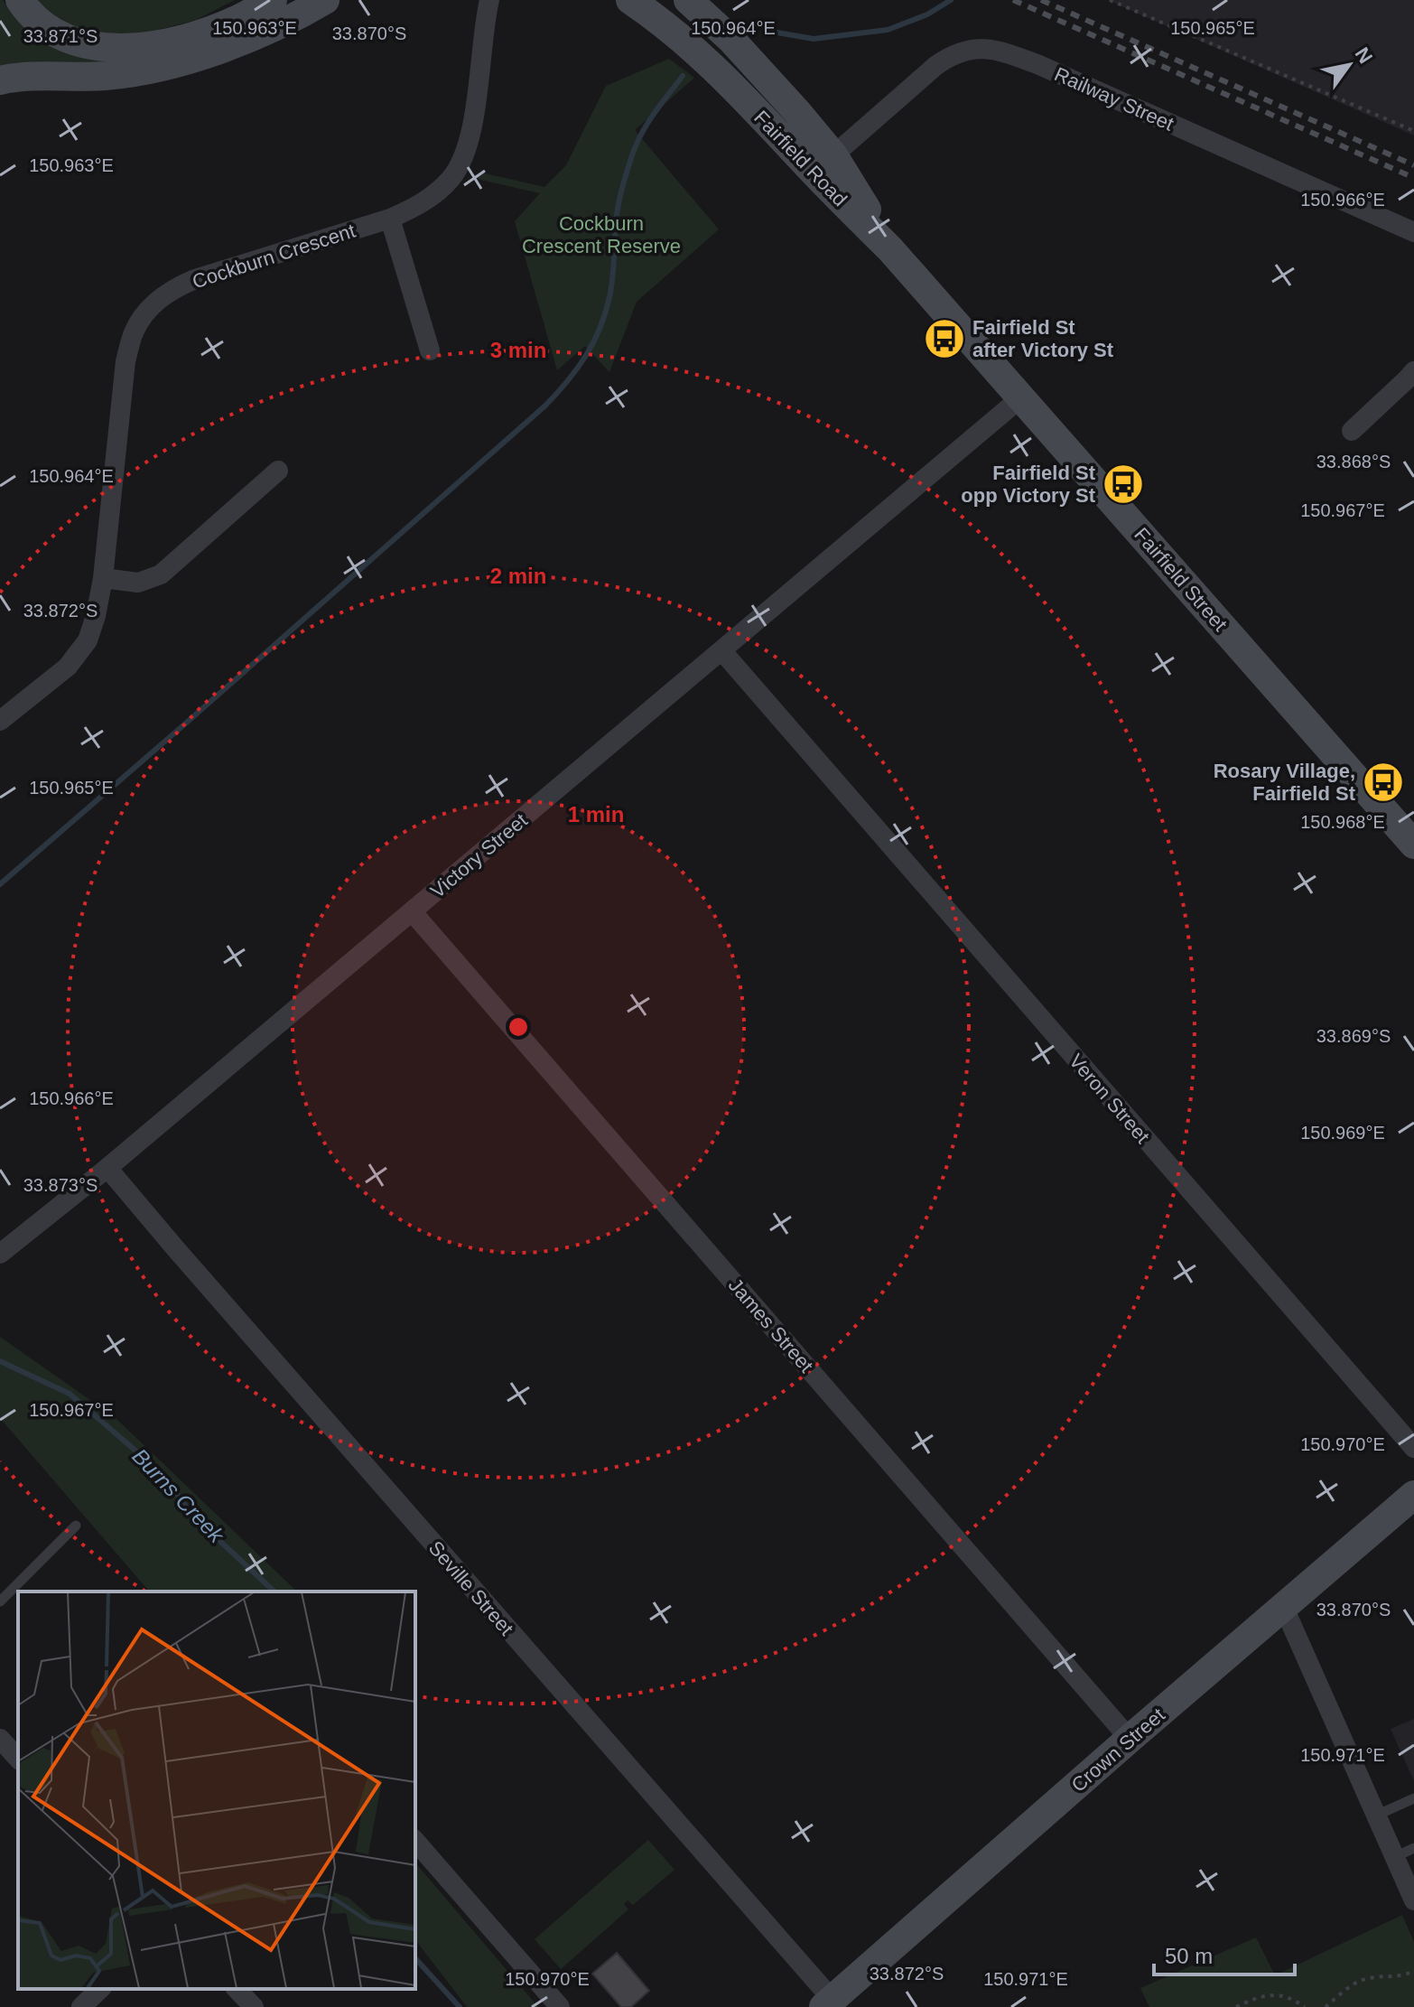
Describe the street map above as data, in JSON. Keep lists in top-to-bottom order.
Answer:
{
  "streets": {
    "main road": ["Fairfield Road", "Fairfield Street", "Crown Street"],
    "street": [
      "Railway Street",
      "Cockburn Crescent",
      "Victory Street",
      "Veron Street",
      "James Street",
      "Seville Street"
    ]
  },
  "crossings": [
    ["Railway Street", "Fairfield Road"],
    ["Fairfield Road", "Fairfield Street"],
    ["Fairfield Street", "Victory Street"],
    ["Victory Street", "Veron Street"],
    ["Victory Street", "James Street"],
    ["Victory Street", "Seville Street"],
    ["James Street", "Crown Street"],
    ["Seville Street", "Crown Street"]
  ],
  "water": ["Burns Creek"],
  "parks": ["Cockburn Crescent Reserve"],
  "places": {
    "bus stop": ["Fairfield St after Victory St", "Fairfield St opp Victory St", "Rosary Village, Fairfield St"]
  },
  "scale_bar": "50 m",
  "north": "top right",
  "coordinates": [
    "150.963°E",
    "150.964°E",
    "150.965°E",
    "33.870°S",
    "33.871°S",
    "150.966°E",
    "33.868°S",
    "150.967°E",
    "33.872°S",
    "150.968°E",
    "33.869°S",
    "150.969°E",
    "33.873°S",
    "150.970°E",
    "150.971°E"
  ],
  "rings": ["3 min", "2 min", "1 min"]
}
